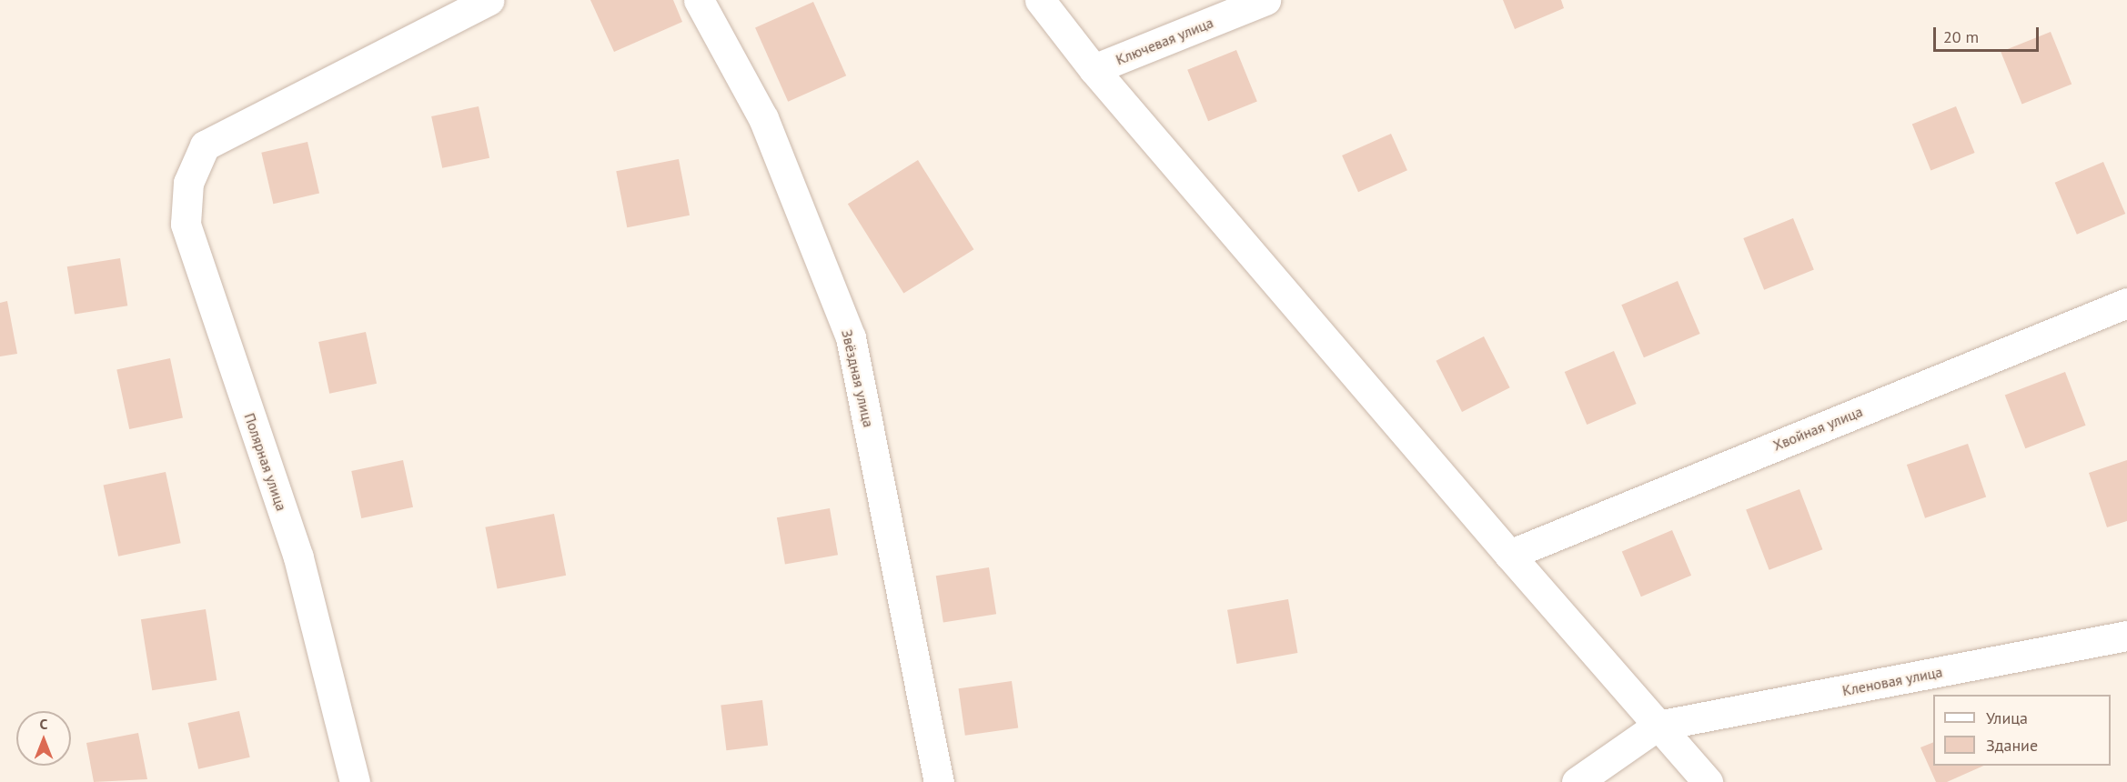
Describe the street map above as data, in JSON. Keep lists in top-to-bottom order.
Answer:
{
  "streets": {
    "street": [
      "Ключевая улица",
      "Звёздная улица",
      "Хвойная улица",
      "Полярная улица",
      "Кленовая улица"
    ]
  },
  "legend": ["Улица", "Здание"],
  "scale_bar": "20 m",
  "north": "top"
}
